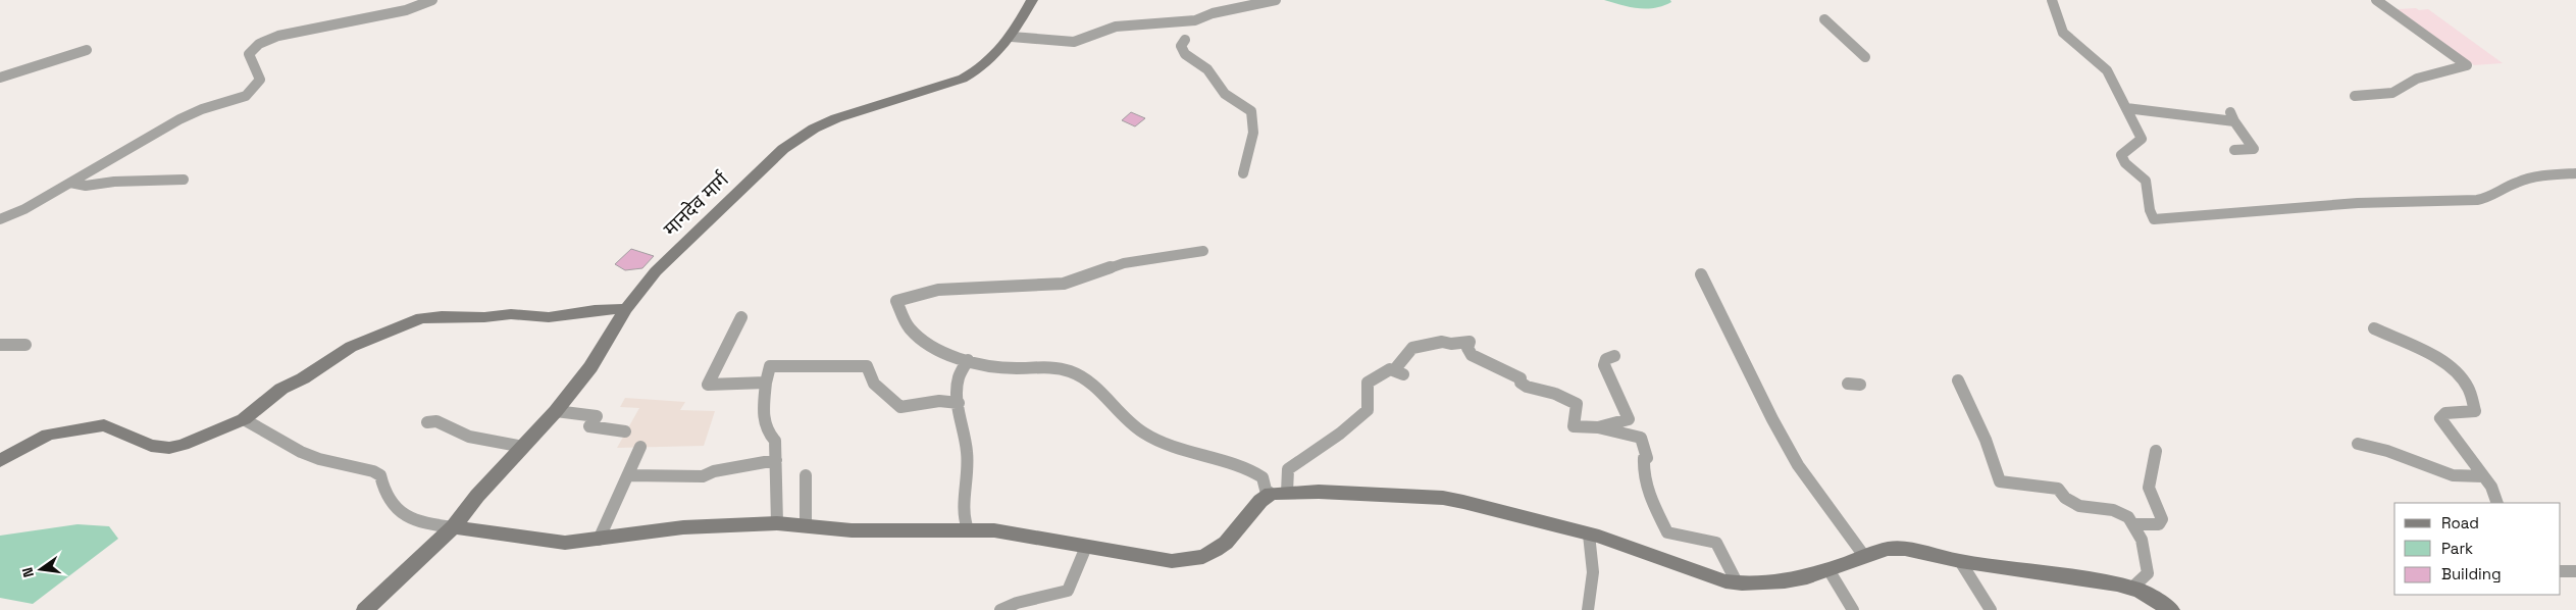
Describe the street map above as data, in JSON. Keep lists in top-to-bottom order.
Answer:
{
  "streets": {
    "main road": ["मानदेव मार्ग"]
  },
  "legend": ["Road", "Park", "Building"],
  "north": "left"
}
